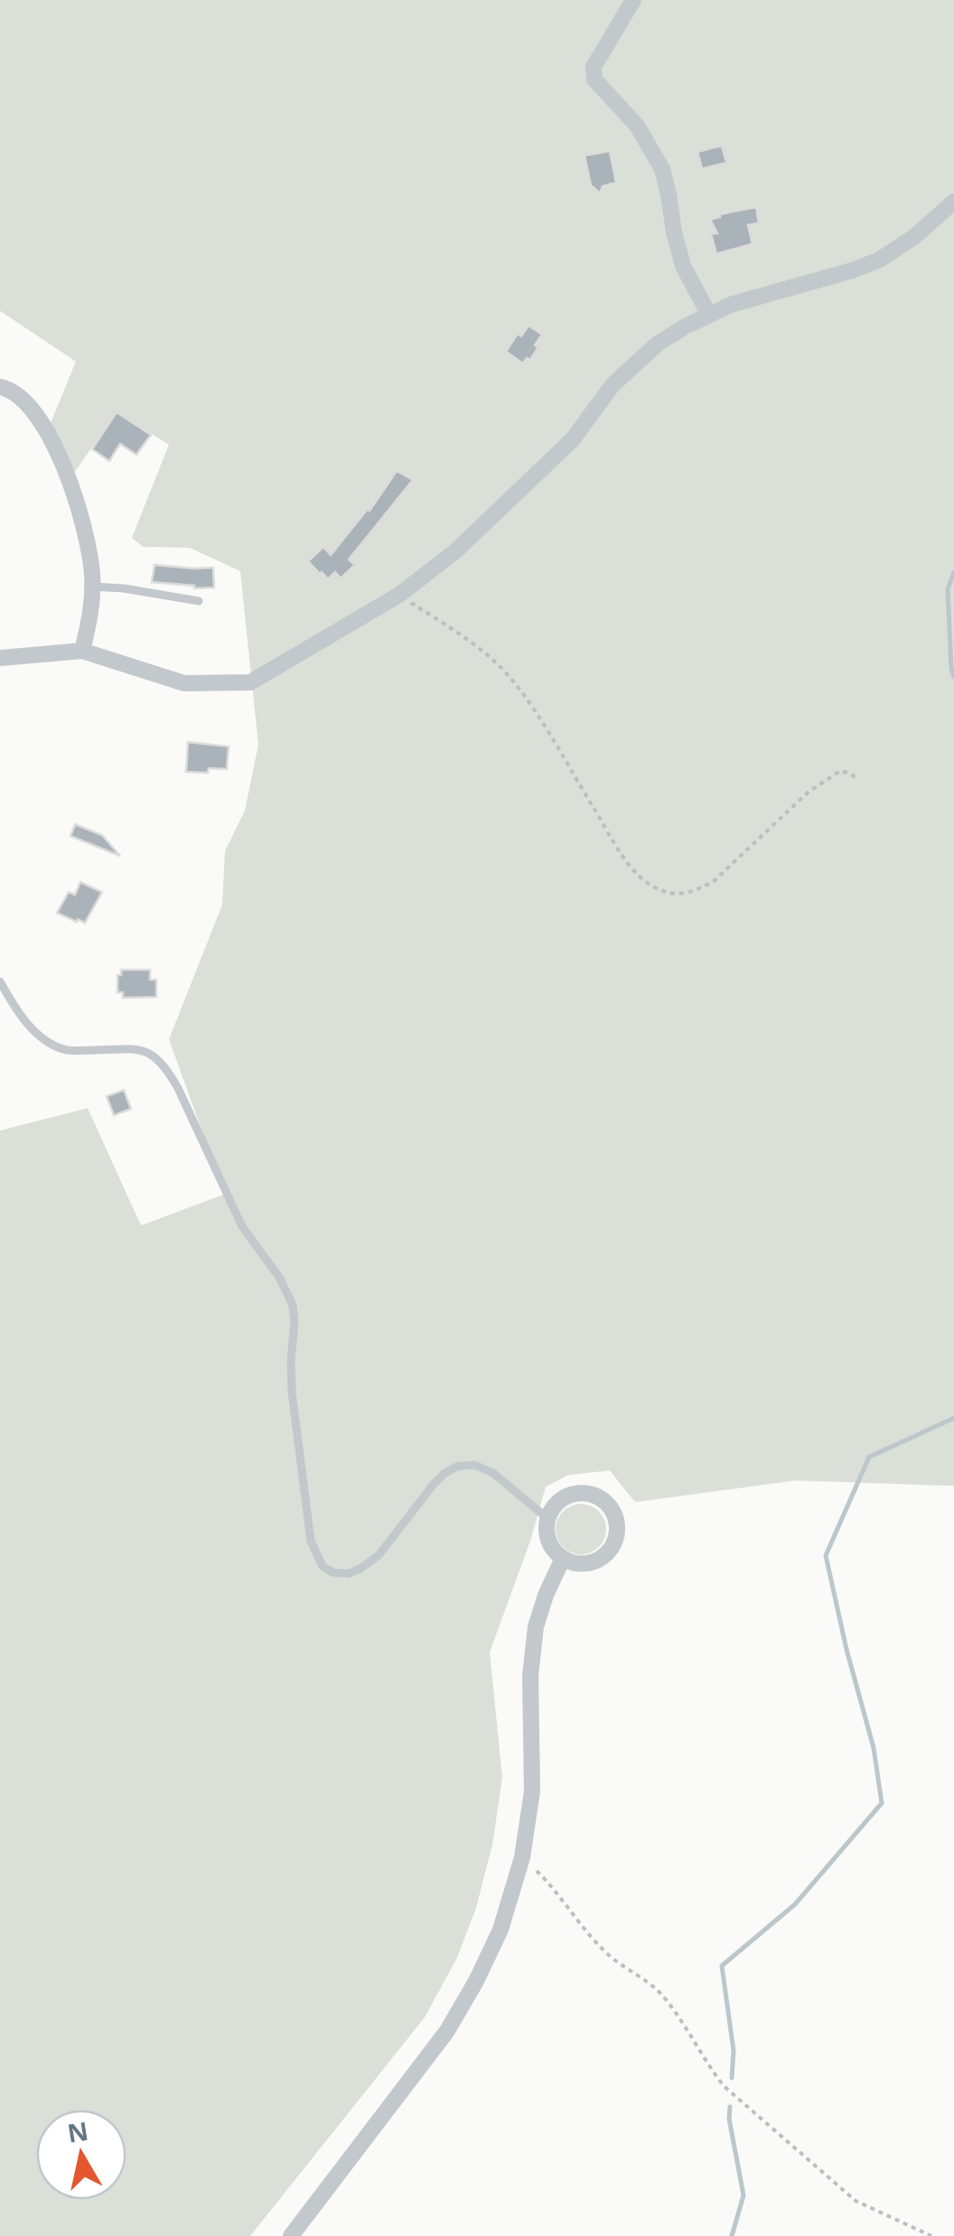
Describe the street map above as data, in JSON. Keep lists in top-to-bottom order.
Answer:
{
  "north": "top"
}
